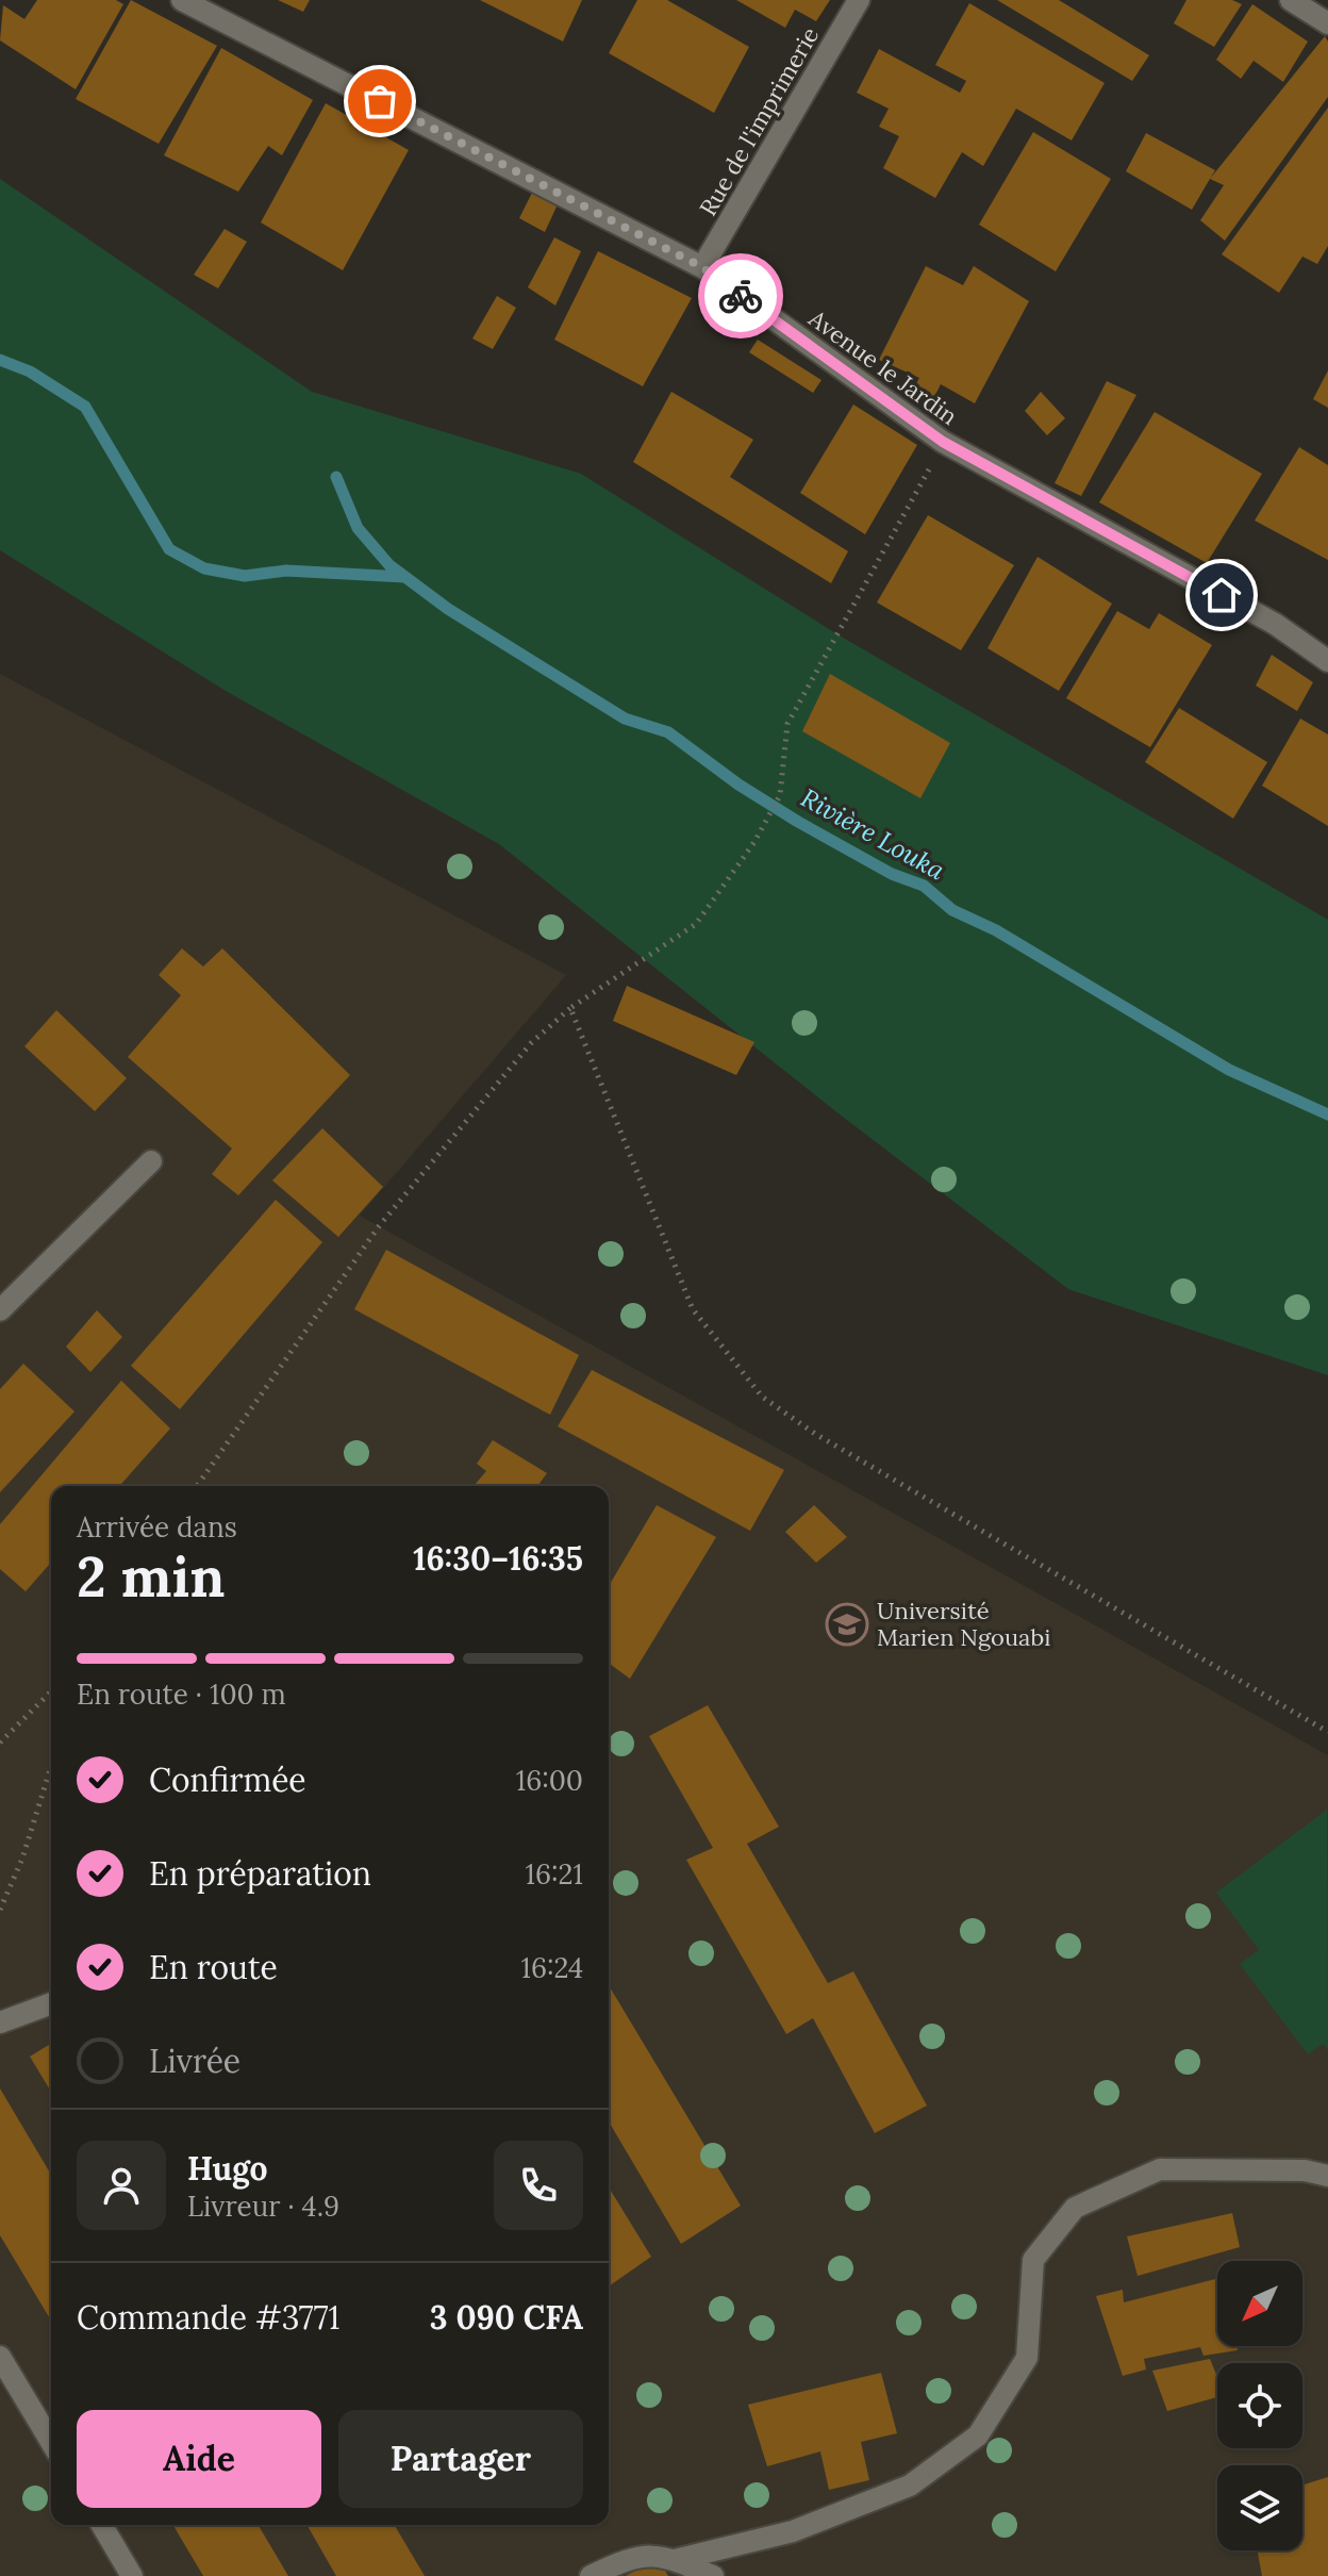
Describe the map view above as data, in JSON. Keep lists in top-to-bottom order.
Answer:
{
  "streets": {
    "street": ["Rue de l'imprimerie", "Avenue le Jardin"]
  },
  "crossings": [
    ["Rue de l'imprimerie", "Avenue le Jardin"]
  ],
  "water": ["Rivière Louka"],
  "places": {
    "school or university": ["Université Marien Ngouabi"]
  },
  "north": "bottom left",
  "page": {
    "heading": ["2 min", "Arrivée dans", "16:30–16:35"],
    "panel": [
      "Hugo",
      "Livreur · 4.9",
      "Commande #3771",
      "3 090 CFA"
    ],
    "bar": "En route · 100 m",
    "list": [
      ["Confirmée", "16:00"],
      ["En préparation", "16:21"],
      ["En route", "16:24"],
      "Livrée"
    ],
    "buttons": ["Aide", "Partager"]
  }
}
